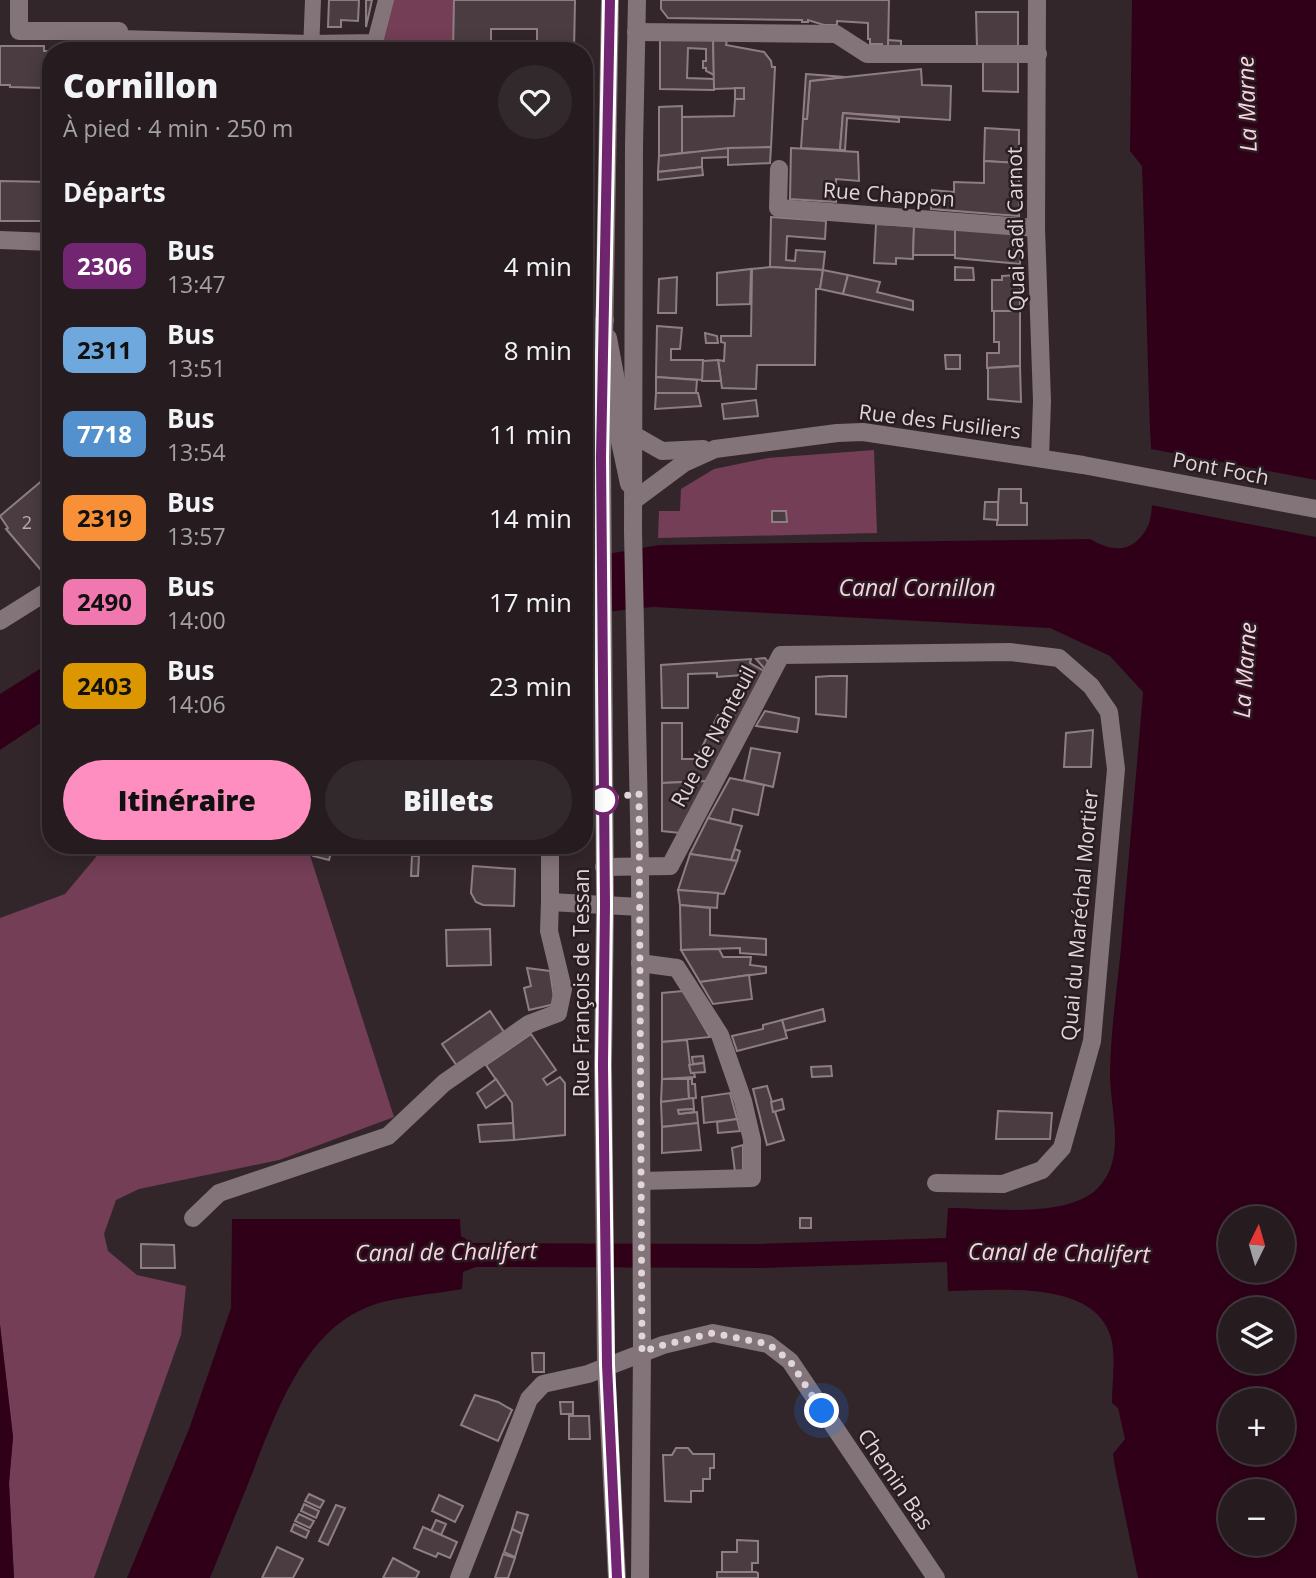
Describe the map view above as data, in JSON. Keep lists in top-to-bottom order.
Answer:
{
  "streets": {
    "street": [
      "Rue Chappon",
      "Quai Sadi Carnot",
      "Rue des Fusiliers",
      "Pont Foch",
      "Rue de Nanteuil",
      "Quai du Maréchal Mortier",
      "Rue François de Tessan",
      "Chemin Bas"
    ]
  },
  "crossings": [
    ["Rue Chappon", "Quai Sadi Carnot"],
    ["Quai Sadi Carnot", "Rue des Fusiliers"],
    ["Rue des Fusiliers", "Pont Foch"],
    ["Rue de Nanteuil", "Quai du Maréchal Mortier"],
    ["Rue François de Tessan", "Chemin Bas"]
  ],
  "water": ["La Marne", "Canal Cornillon", "Canal de Chalifert"],
  "lines": ["bus line 2306"],
  "house_numbers": ["2"],
  "north": "top",
  "page": {
    "heading": [
      ["Cornillon", "À pied · 4 min · 250 m"],
      "Départs"
    ],
    "list": [
      {
        "mark": "2306",
        "name": "Bus",
        "note": "13:47",
        "value": "4 min"
      },
      {
        "mark": "2311",
        "name": "Bus",
        "note": "13:51",
        "value": "8 min"
      },
      {
        "mark": "7718",
        "name": "Bus",
        "note": "13:54",
        "value": "11 min"
      },
      {
        "mark": "2319",
        "name": "Bus",
        "note": "13:57",
        "value": "14 min"
      },
      {
        "mark": "2490",
        "name": "Bus",
        "note": "14:00",
        "value": "17 min"
      },
      {
        "mark": "2403",
        "name": "Bus",
        "note": "14:06",
        "value": "23 min"
      }
    ],
    "buttons": ["Itinéraire", "Billets"],
    "map_buttons": ["+", "−"]
  }
}
